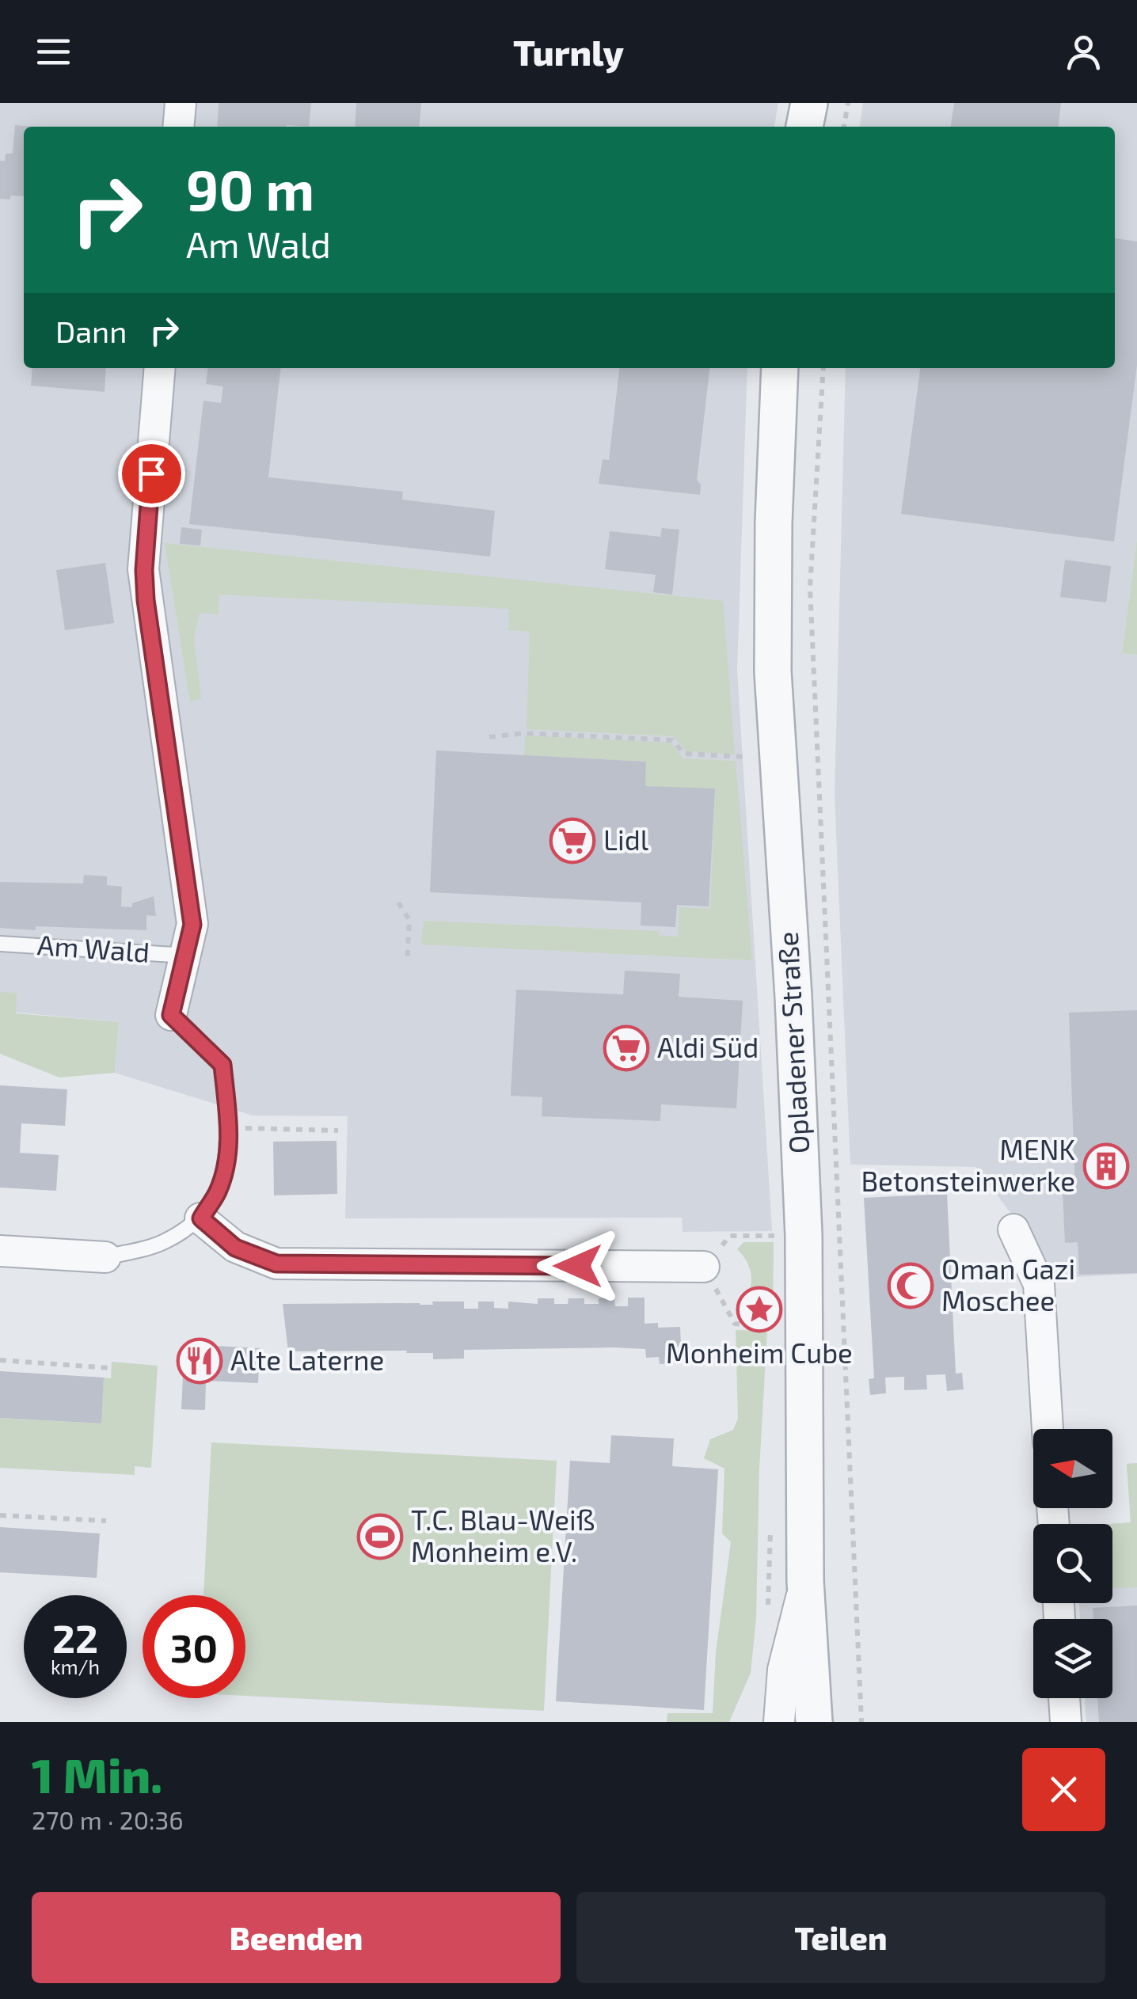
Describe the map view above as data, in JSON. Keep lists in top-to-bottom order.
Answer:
{
  "streets": {
    "street": ["Am Wald", "Opladener Straße"]
  },
  "places": {
    "supermarket": ["Lidl", "Aldi Süd"],
    "building": ["MENK Betonsteinwerke"],
    "mosque": ["Oman Gazi Moschee"],
    "place": ["Monheim Cube"],
    "restaurant": ["Alte Laterne"],
    "sports": ["T.C. Blau-Weiß Monheim e.V."]
  },
  "north": "left",
  "page": {
    "header": "Turnly",
    "turn": ["90 m", "Am Wald"],
    "then": "Dann",
    "speed": "22 km/h",
    "limit": "30",
    "heading": ["1 Min.", "270 m · 20:36"],
    "buttons": ["Beenden", "Teilen"]
  }
}
